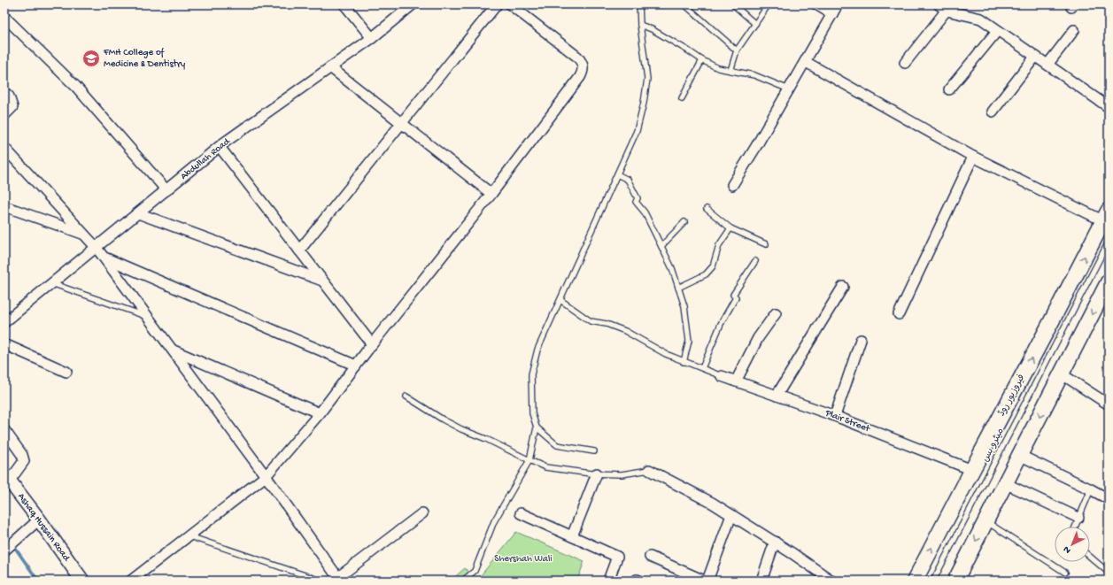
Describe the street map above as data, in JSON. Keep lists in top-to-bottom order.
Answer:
{
  "streets": {
    "main road": ["فیروزپور روڈ", "Ashaq Hussain Road"],
    "street": ["Abdullah Road", "Plair Street"],
    "lane": ["میٹرو بس"]
  },
  "crossings": [
    ["فیروزپور روڈ", "Plair Street"]
  ],
  "parks": ["Shershah Wali"],
  "places": {
    "school or university": ["FMH College of Medicine & Dentistry"]
  },
  "north": "bottom left"
}
